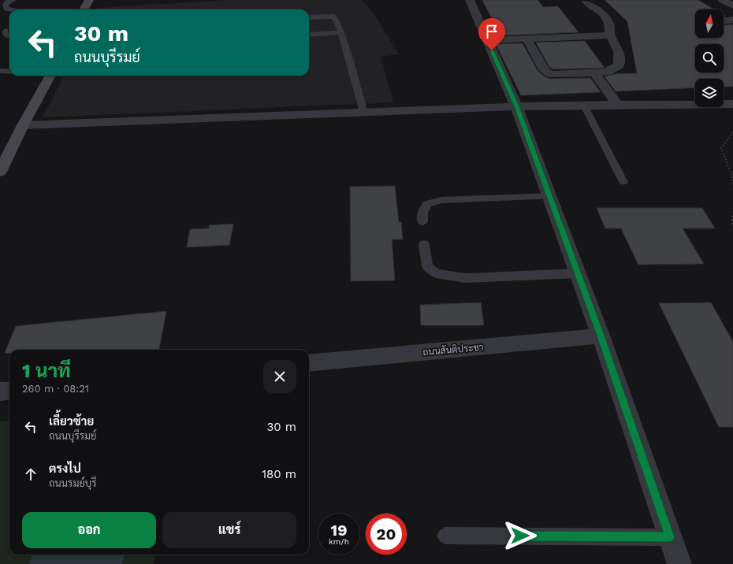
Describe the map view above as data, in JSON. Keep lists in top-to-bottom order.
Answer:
{
  "streets": {
    "street": ["ถนนสันติประชา"]
  },
  "north": "top",
  "page": {
    "turn": ["30 m", "ถนนบุรีรมย์"],
    "heading": ["1 นาที", "260 m · 08:21"],
    "list": [
      {
        "name": "เลี้ยวซ้าย",
        "note": "ถนนบุรีรมย์",
        "value": "30 m"
      },
      {
        "name": "ตรงไป",
        "note": "ถนนรมย์บุรี",
        "value": "180 m"
      }
    ],
    "buttons": ["ออก", "แชร์"],
    "speed": "19 km/h",
    "limit": "20"
  }
}
